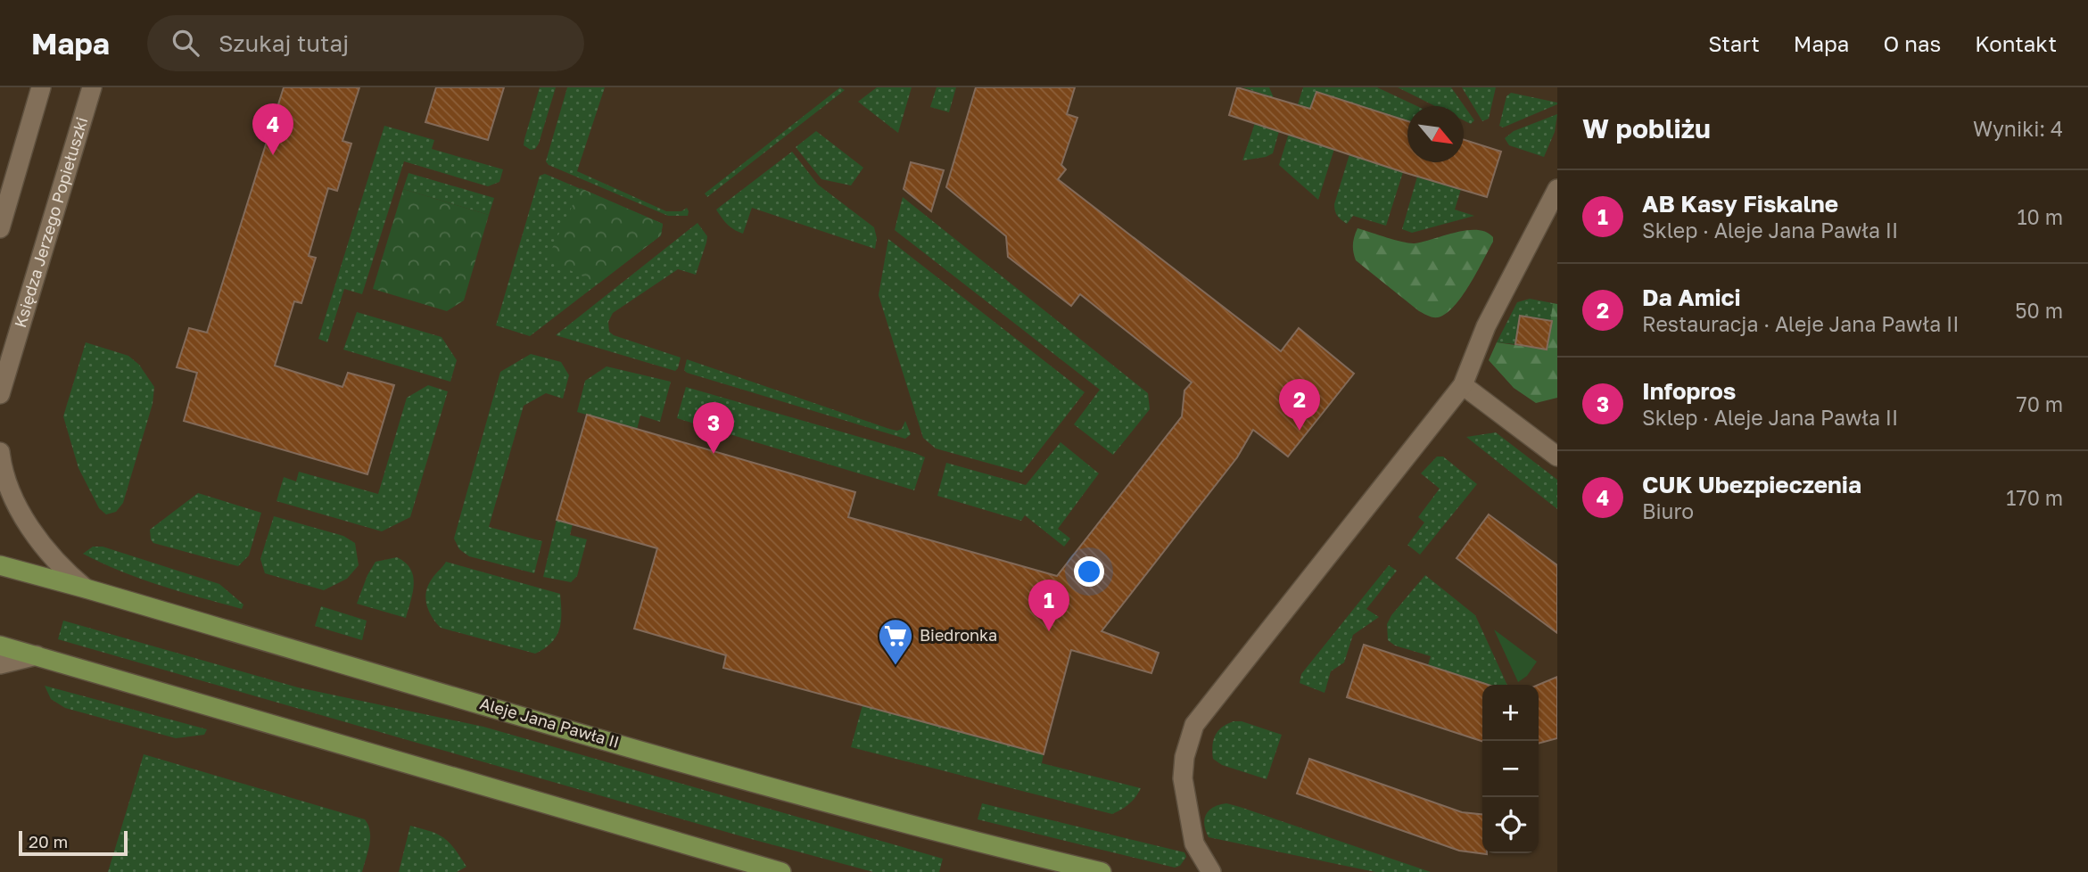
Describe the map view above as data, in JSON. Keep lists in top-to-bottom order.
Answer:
{
  "streets": {
    "main road": ["Aleje Jana Pawła II"],
    "street": ["Księdza Jerzego Popiełuszki"]
  },
  "places": {
    "supermarket": ["Biedronka"]
  },
  "scale_bar": "20 m",
  "north": "bottom right",
  "page": {
    "header": "Mapa",
    "search": "Szukaj tutaj",
    "nav": [
      "Start",
      "Mapa",
      "O nas",
      "Kontakt"
    ],
    "heading": ["W pobliżu", "Wyniki: 4"],
    "pins": [
      "4",
      "2",
      "3",
      "1"
    ],
    "list": [
      {
        "mark": "1",
        "name": "AB Kasy Fiskalne",
        "note": "Sklep · Aleje Jana Pawła II",
        "value": "10 m"
      },
      {
        "mark": "2",
        "name": "Da Amici",
        "note": "Restauracja · Aleje Jana Pawła II",
        "value": "50 m"
      },
      {
        "mark": "3",
        "name": "Infopros",
        "note": "Sklep · Aleje Jana Pawła II",
        "value": "70 m"
      },
      {
        "mark": "4",
        "name": "CUK Ubezpieczenia",
        "note": "Biuro",
        "value": "170 m"
      }
    ],
    "map_buttons": ["+", "−"],
    "scale": "20 m"
  }
}
